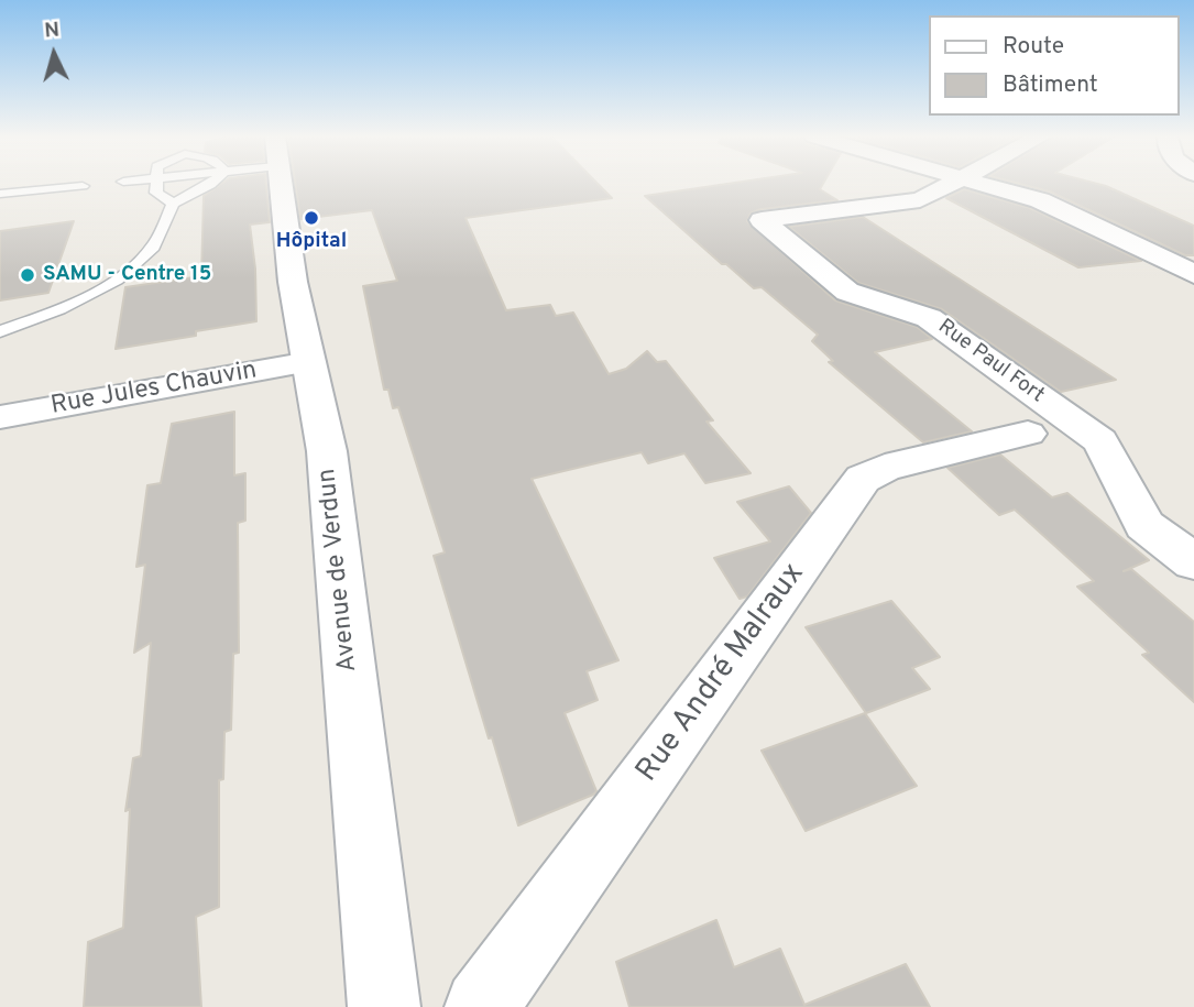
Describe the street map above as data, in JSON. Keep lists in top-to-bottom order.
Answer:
{
  "streets": {
    "street": [
      "Rue Paul Fort",
      "Rue Jules Chauvin",
      "Avenue de Verdun",
      "Rue André Malraux"
    ]
  },
  "crossings": [
    ["Rue Jules Chauvin", "Avenue de Verdun"]
  ],
  "places": ["Hôpital", "SAMU - Centre 15"],
  "legend": ["Route", "Bâtiment"],
  "north": "top"
}
